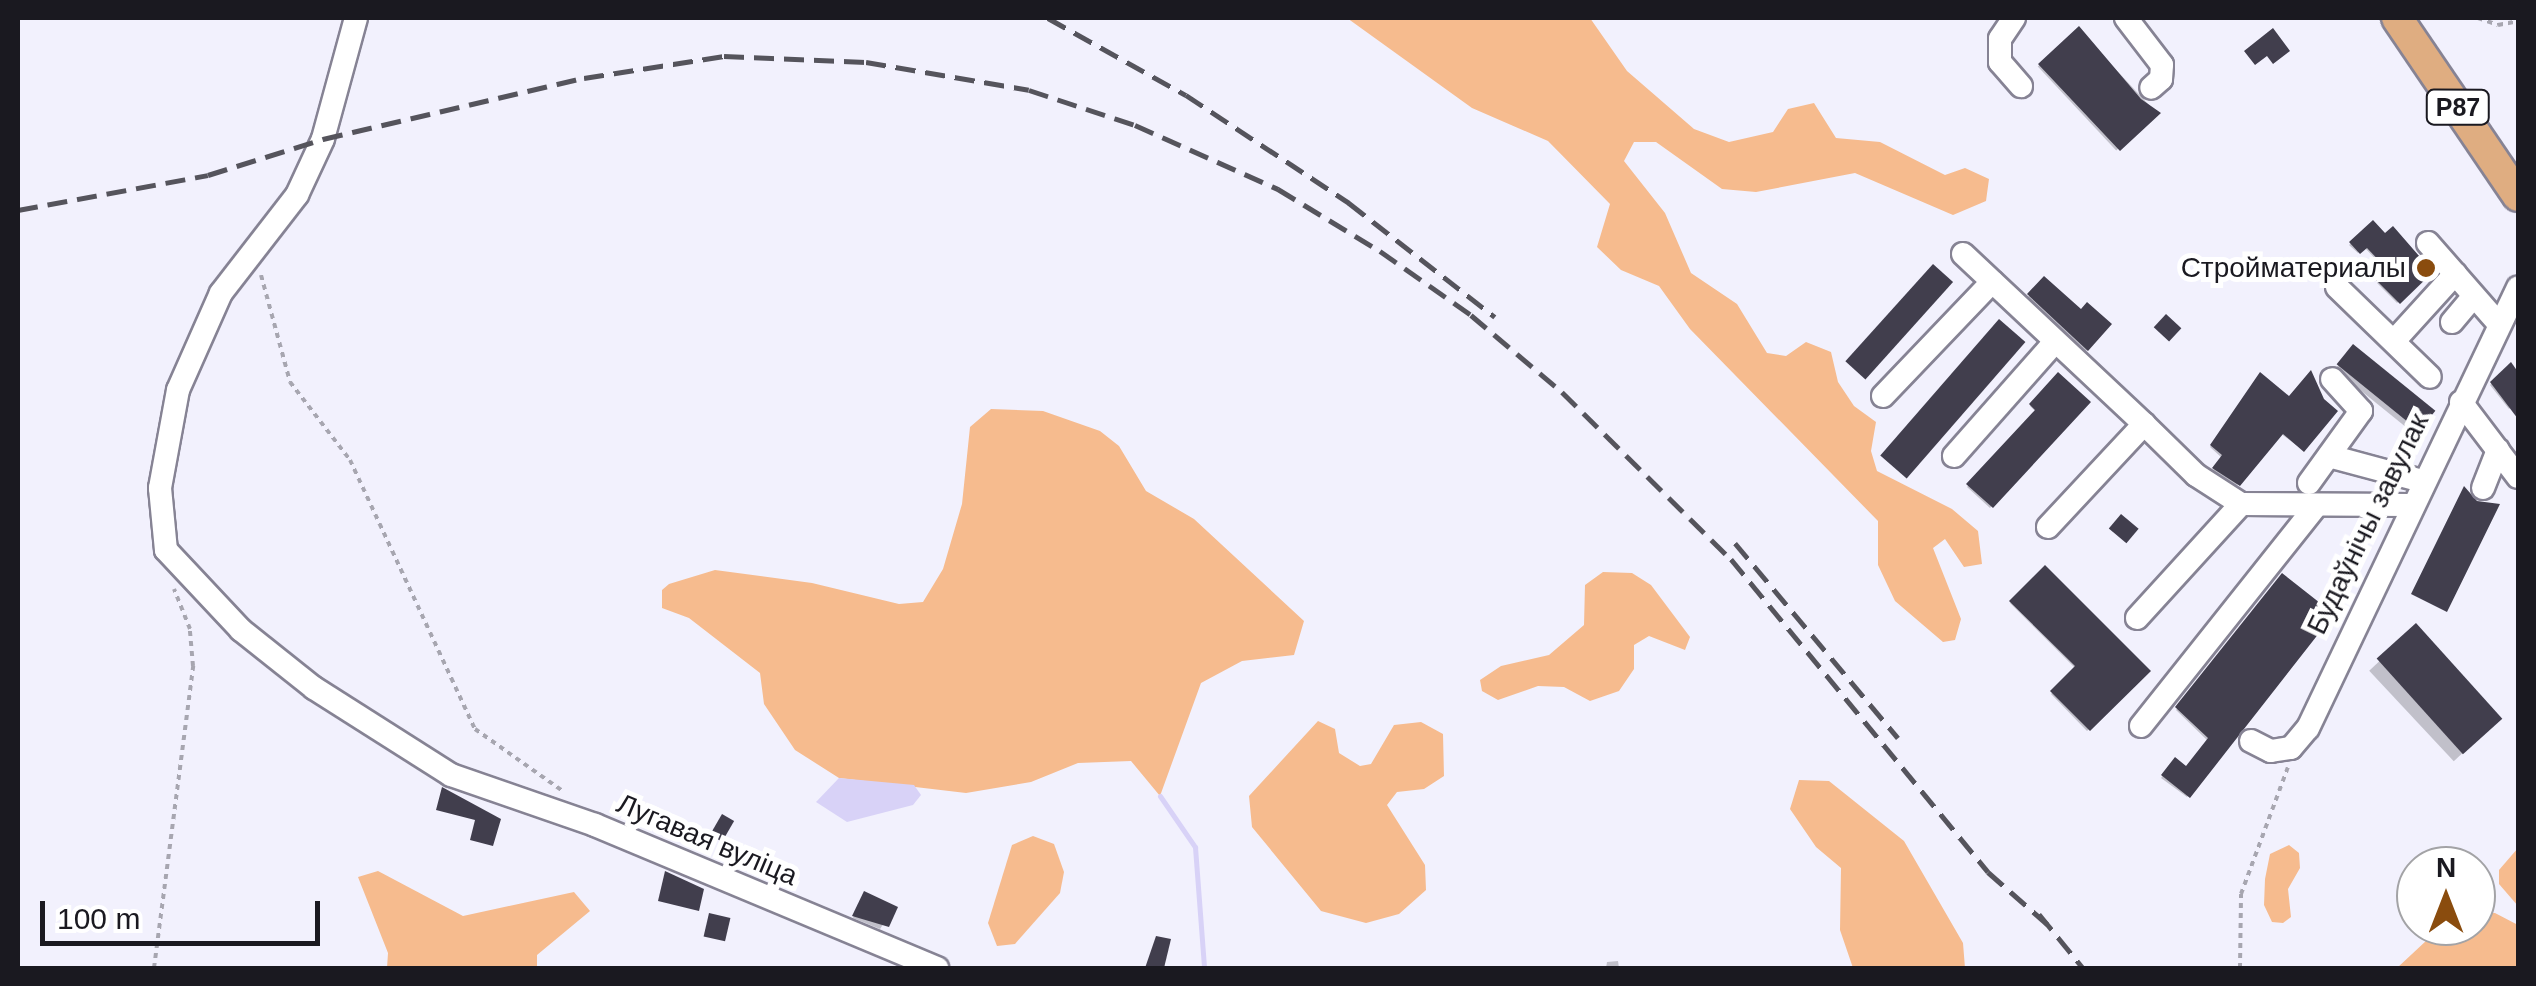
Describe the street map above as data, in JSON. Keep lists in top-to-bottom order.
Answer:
{
  "streets": {
    "main road": ["Р87"],
    "street": ["Будаўнічы завулак", "Лугавая вуліца"]
  },
  "places": ["Стройматериалы"],
  "scale_bar": "100 m",
  "north": "top"
}
